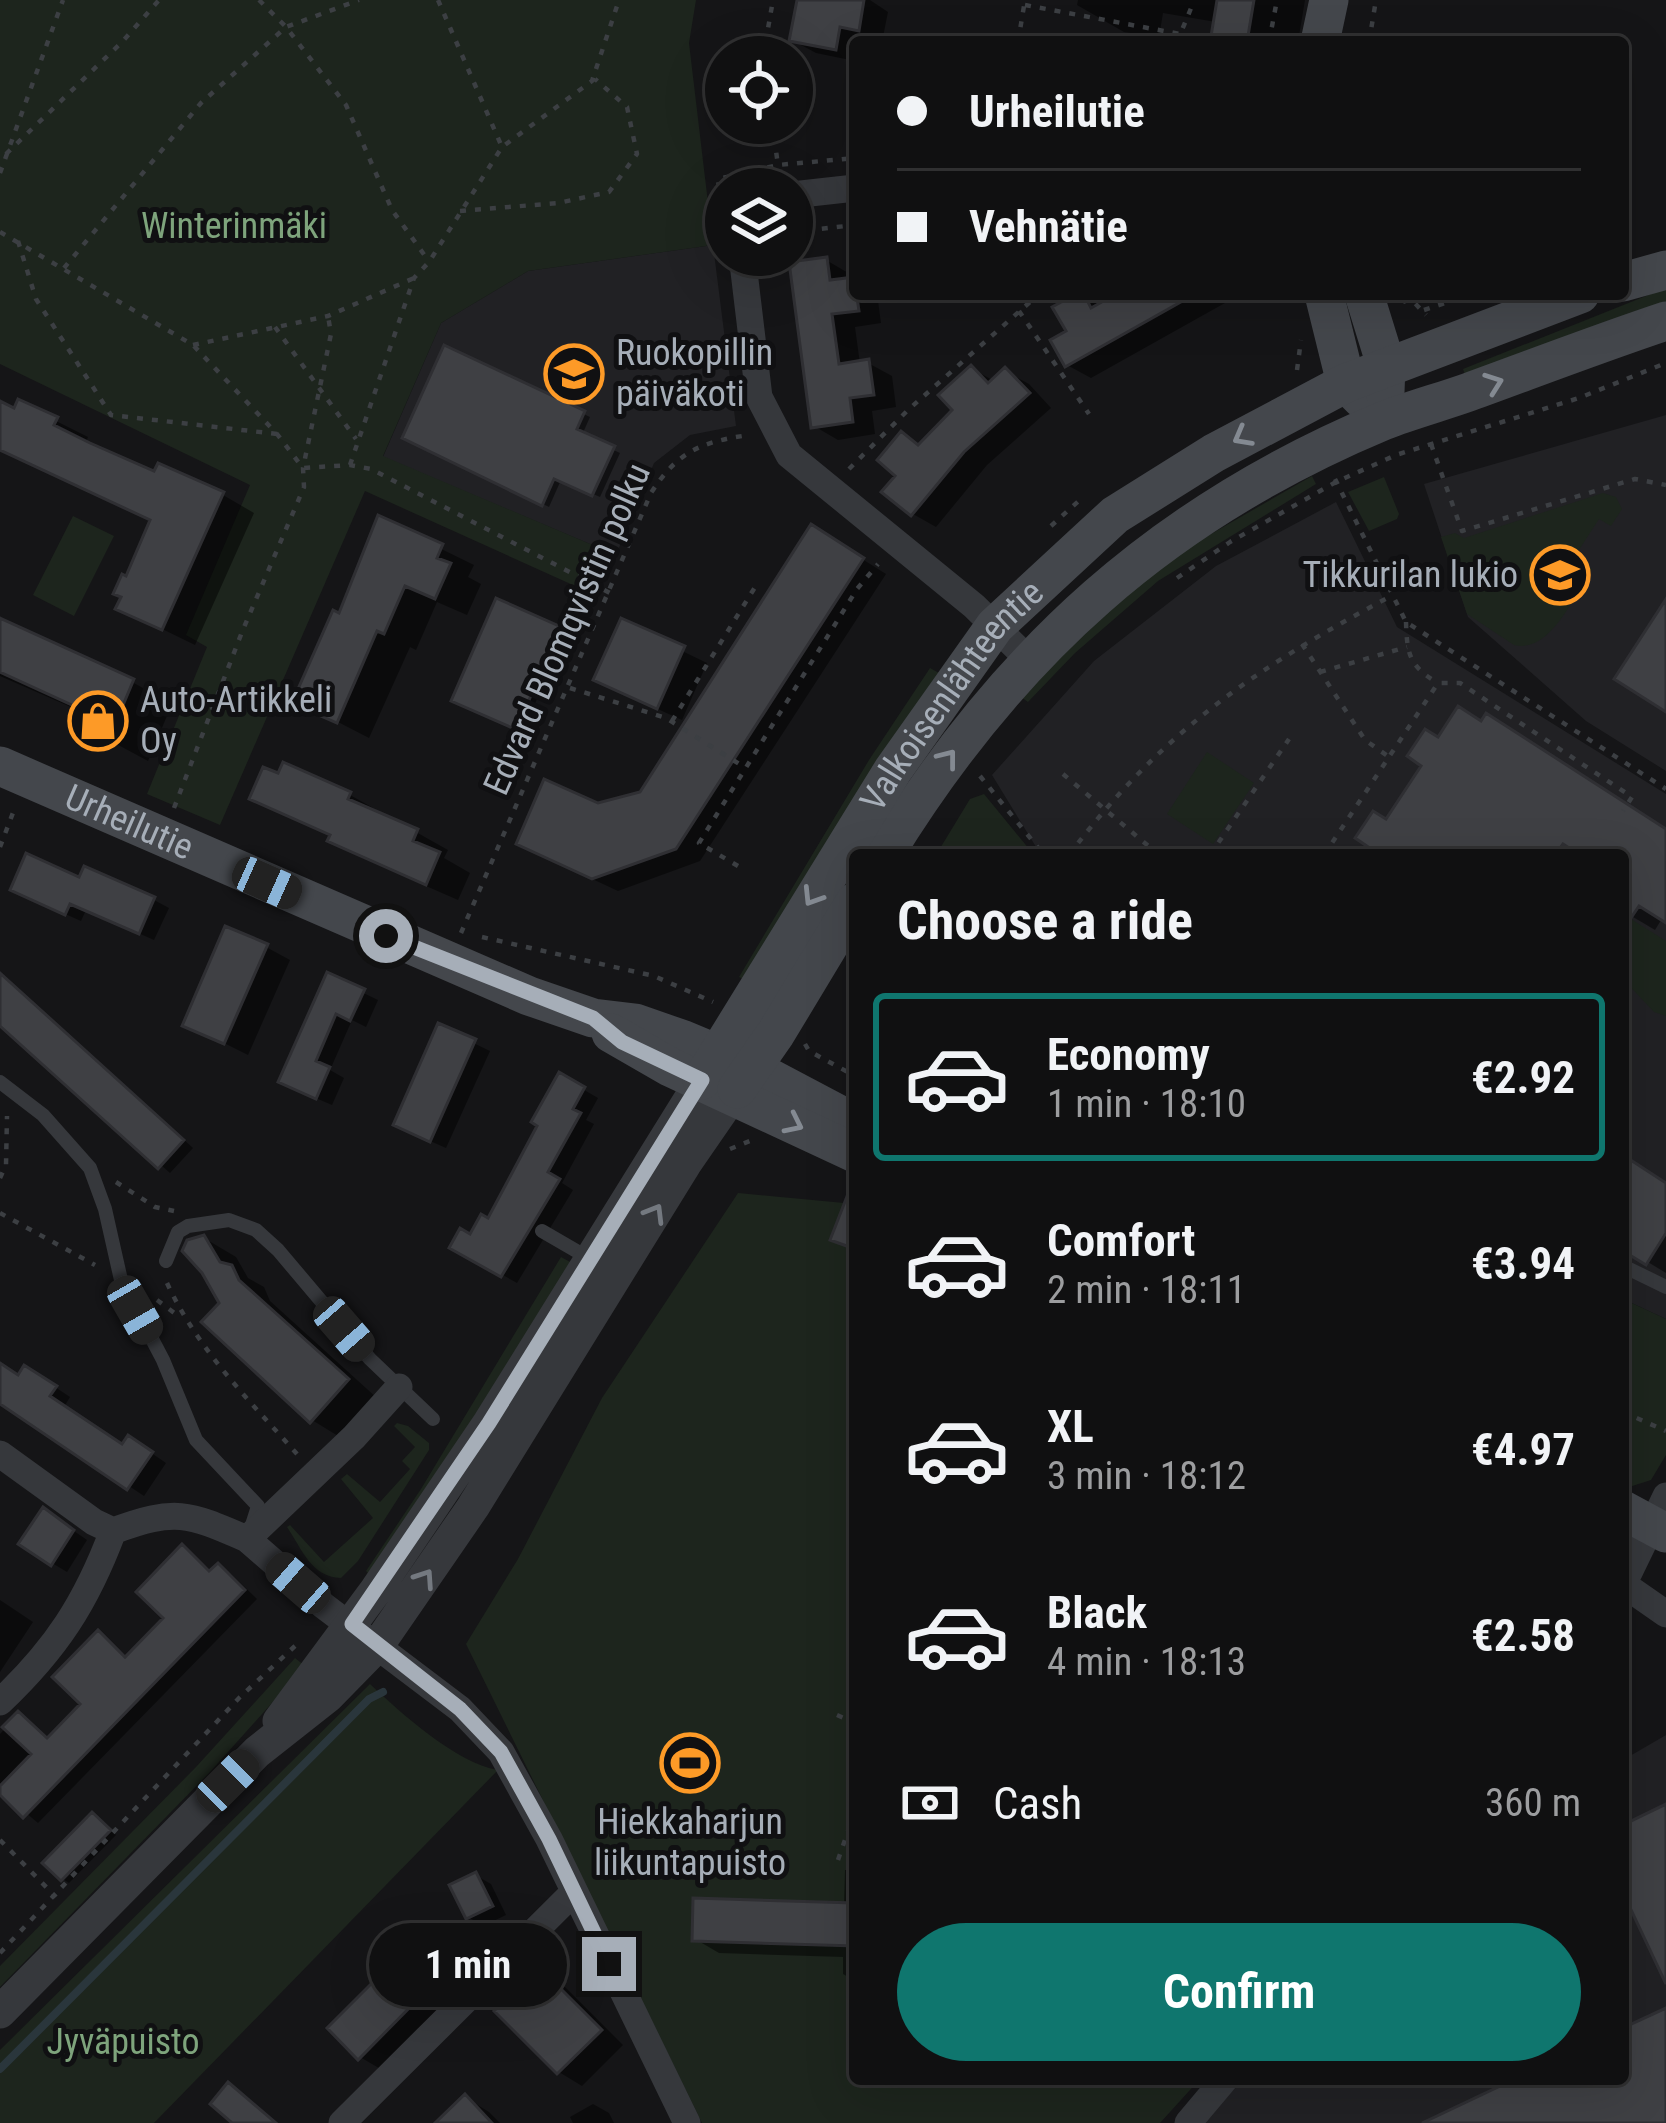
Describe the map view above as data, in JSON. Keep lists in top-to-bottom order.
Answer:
{
  "streets": {
    "main road": ["Valkoisenlähteentie", "Urheilutie"],
    "path": ["Edvard Blomqvistin polku"]
  },
  "crossings": [
    ["Valkoisenlähteentie", "Urheilutie"]
  ],
  "parks": ["Winterinmäki", "Jyväpuisto"],
  "places": {
    "school or university": ["Ruokopillin päiväkoti", "Tikkurilan lukio"],
    "shop": ["Auto-Artikkeli Oy"],
    "sports": ["Hiekkaharjun liikuntapuisto"]
  },
  "page": {
    "banner": ["Urheilutie", "Vehnätie"],
    "heading": "Choose a ride",
    "list": [
      {
        "name": "Economy",
        "note": "1 min · 18:10",
        "value": "€2.92"
      },
      {
        "name": "Comfort",
        "note": "2 min · 18:11",
        "value": "€3.94"
      },
      {
        "name": "XL",
        "note": "3 min · 18:12",
        "value": "€4.97"
      },
      {
        "name": "Black",
        "note": "4 min · 18:13",
        "value": "€2.58"
      }
    ],
    "pay": ["Cash", "360 m"],
    "buttons": "Confirm",
    "bubble": "1 min"
  }
}
